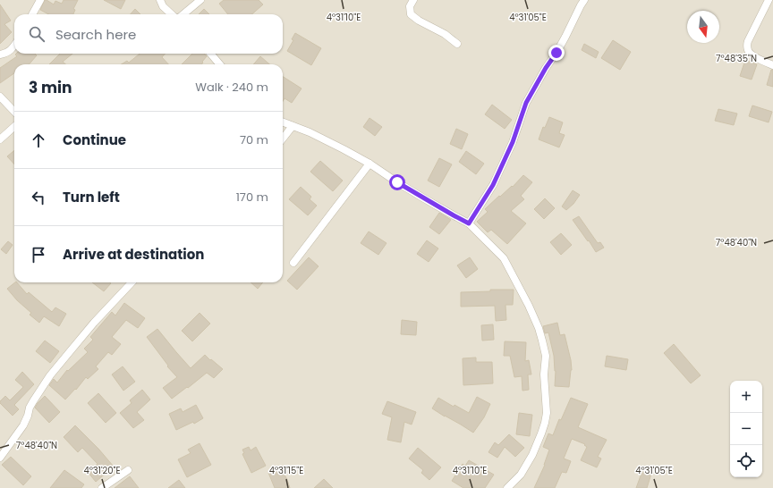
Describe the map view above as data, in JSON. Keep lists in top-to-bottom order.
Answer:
{
  "north": "bottom",
  "page": {
    "search": "Search here",
    "heading": ["3 min", "Walk · 240 m"],
    "list": [
      ["Continue", "70 m"],
      ["Turn left", "170 m"],
      "Arrive at destination"
    ],
    "map_buttons": ["+", "−"]
  },
  "coordinates": [
    "4°31'10\"E",
    "4°31'05\"E",
    "7°48'35\"N",
    "7°48'40\"N",
    "4°31'20\"E",
    "4°31'15\"E"
  ]
}
